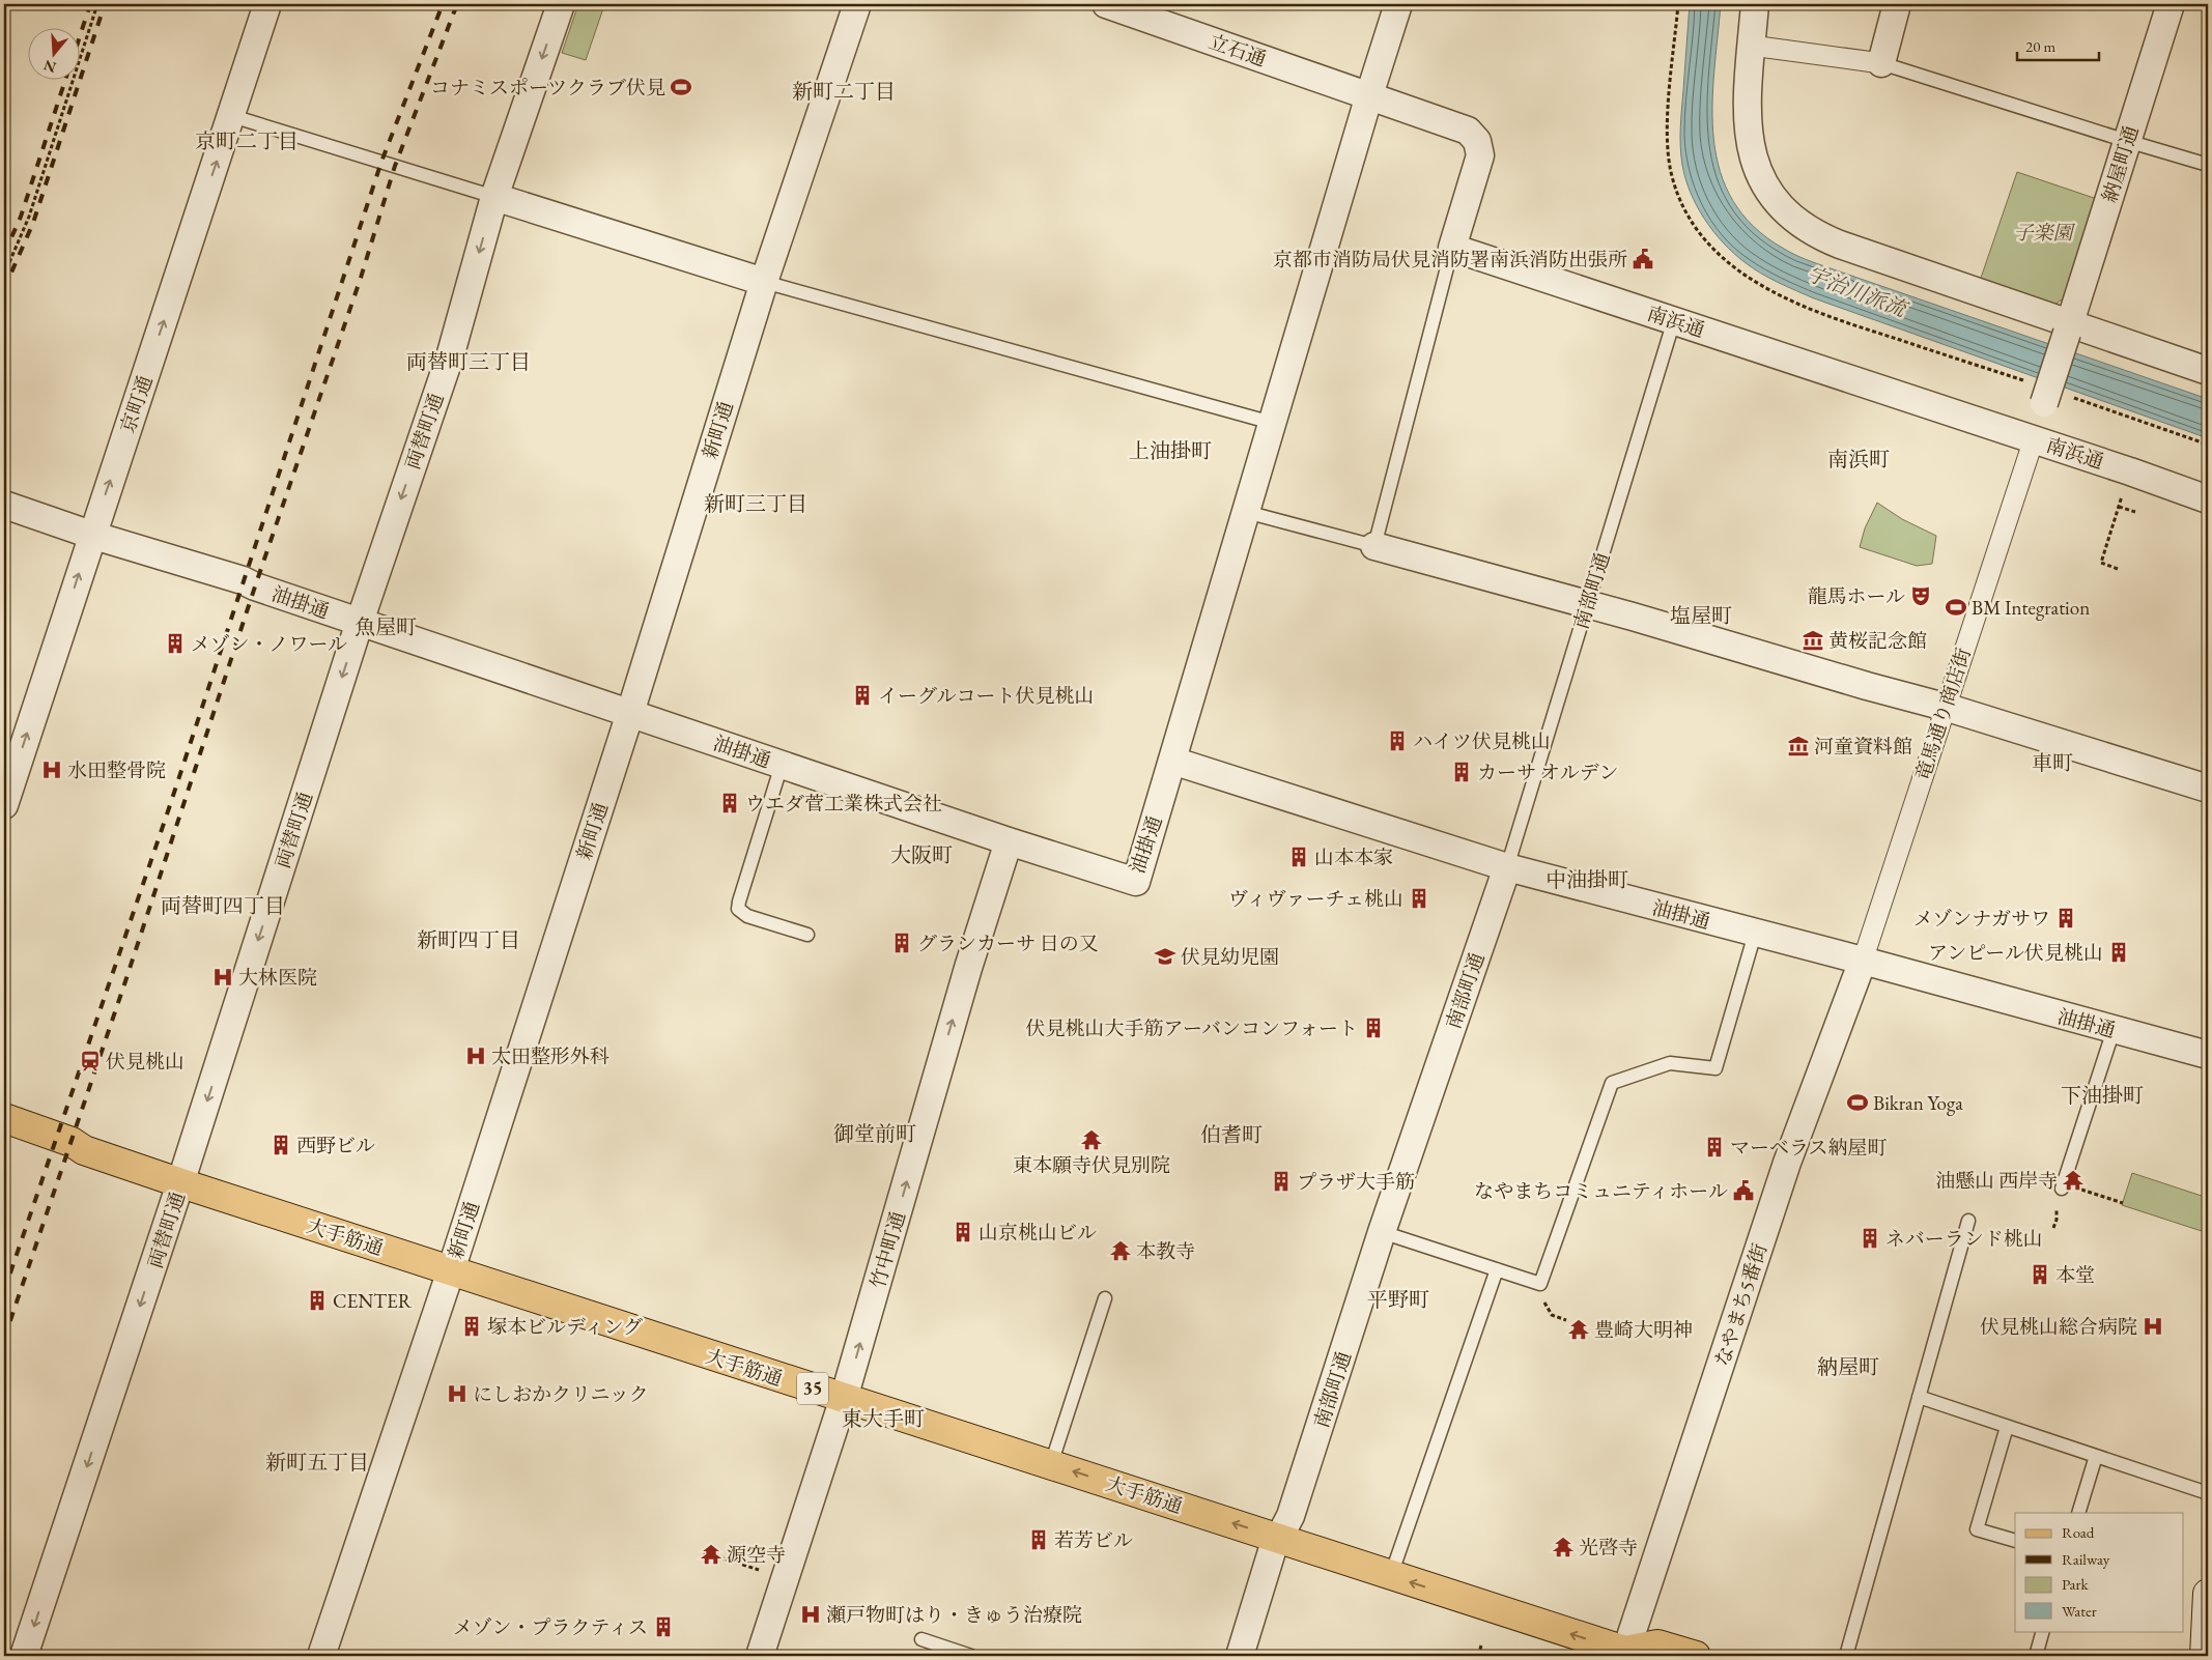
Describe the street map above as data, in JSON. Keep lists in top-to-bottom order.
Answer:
{
  "streets": {
    "main road": ["大手筋通", "35"],
    "street": [
      "立石通",
      "納屋町通",
      "南浜通",
      "京町通",
      "新町通",
      "両替町通",
      "南部町通",
      "油掛通",
      "竜馬通り商店街",
      "竹中町通",
      "なやまち5番街"
    ]
  },
  "crossings": [
    ["納屋町通", "南浜通"],
    ["納屋町通", "竜馬通り商店街"],
    ["南浜通", "南部町通"],
    ["南浜通", "竜馬通り商店街"],
    ["京町通", "油掛通"],
    ["新町通", "油掛通"],
    ["新町通", "大手筋通"],
    ["両替町通", "油掛通"],
    ["両替町通", "大手筋通"],
    ["南部町通", "油掛通"],
    ["南部町通", "大手筋通"],
    ["油掛通", "竜馬通り商店街"],
    ["油掛通", "竹中町通"],
    ["油掛通", "なやまち5番街"],
    ["竜馬通り商店街", "なやまち5番街"],
    ["大手筋通", "竹中町通"],
    ["大手筋通", "なやまち5番街"]
  ],
  "one_way": ["京町通", "両替町通", "竹中町通"],
  "districts": [
    "新町二丁目",
    "京町二丁目",
    "両替町三丁目",
    "上油掛町",
    "南浜町",
    "新町三丁目",
    "塩屋町",
    "魚屋町",
    "車町",
    "大阪町",
    "中油掛町",
    "両替町四丁目",
    "新町四丁目",
    "下油掛町",
    "御堂前町",
    "伯耆町",
    "平野町",
    "納屋町",
    "東大手町",
    "新町五丁目"
  ],
  "water": ["宇治川派流"],
  "parks": ["子楽園"],
  "places": {
    "sports": ["コナミスポーツクラブ伏見", "BM Integration", "Bikran Yoga"],
    "public building": ["京都市消防局伏見消防署南浜消防出張所", "なやまちコミュニティホール"],
    "theatre": ["龍馬ホール"],
    "museum": ["黄桜記念館", "河童資料館"],
    "building": [
      "メゾン・ノワール",
      "イーグルコート伏見桃山",
      "ハイツ伏見桃山",
      "カーサ オルデン",
      "ウエダ菅工業株式会社",
      "山本本家",
      "ヴィヴァーチェ桃山",
      "メゾンナガサワ",
      "グランカーサ 日の又",
      "アンピール伏見桃山",
      "伏見桃山大手筋アーバンコンフォート",
      "西野ビル",
      "マーベラス納屋町",
      "プラザ大手筋",
      "山京桃山ビル",
      "ネバーランド桃山",
      "本堂",
      "CENTER",
      "塚本ビルディング",
      "若芳ビル",
      "メゾン・プラクティス"
    ],
    "hospital": [
      "水田整骨院",
      "大林医院",
      "太田整形外科",
      "伏見桃山総合病院",
      "にしおかクリニック",
      "瀬戸物町はり・きゅう治療院"
    ],
    "school or university": ["伏見幼児園"],
    "station": ["伏見桃山"],
    "temple": [
      "東本願寺伏見別院",
      "油懸山 西岸寺",
      "本教寺",
      "豊崎大明神",
      "光啓寺",
      "源空寺"
    ]
  },
  "legend": [
    "Road",
    "Railway",
    "Park",
    "Water"
  ],
  "scale_bar": "20 m",
  "north": "bottom"
}
